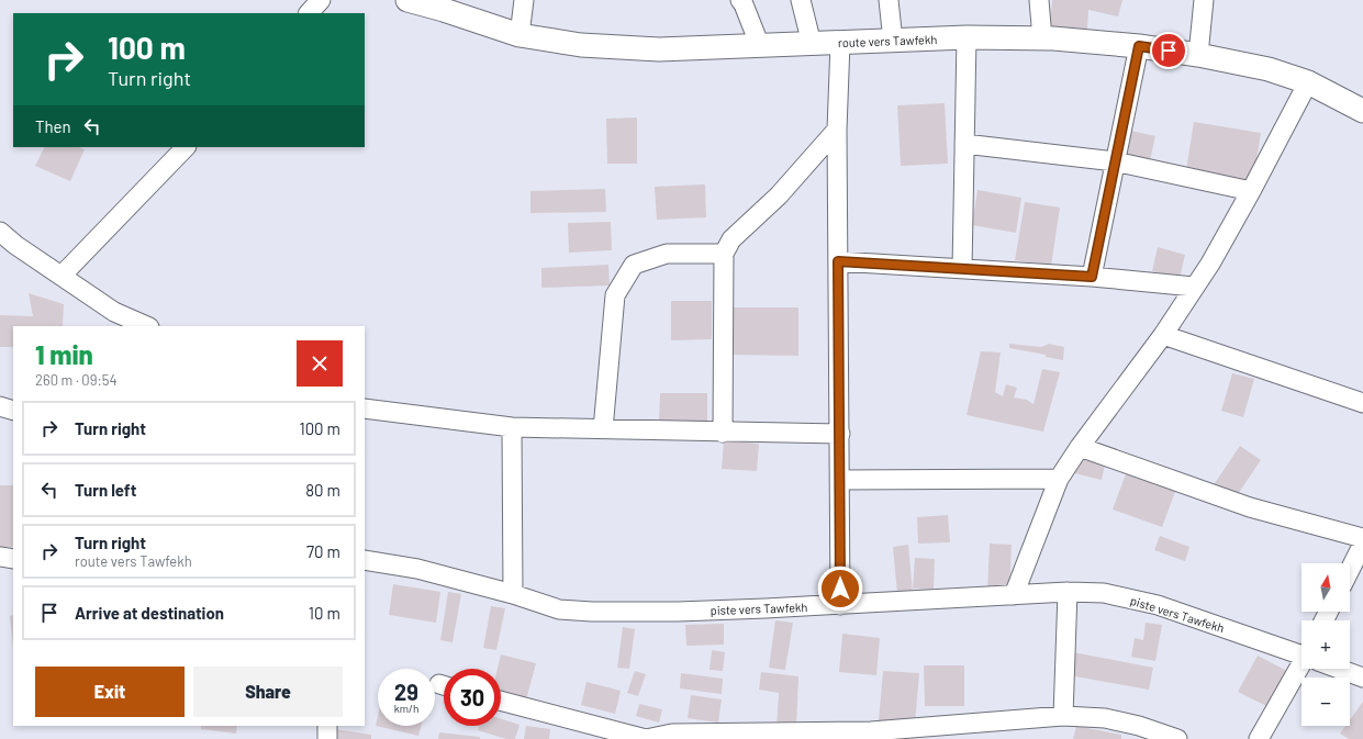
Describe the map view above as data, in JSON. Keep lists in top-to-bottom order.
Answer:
{
  "streets": {
    "street": ["route vers Tawfekh", "piste vers Tawfekh"]
  },
  "north": "top",
  "page": {
    "turn": ["100 m", "Turn right"],
    "then": "Then",
    "heading": ["1 min", "260 m · 09:54"],
    "list": [
      {
        "name": "Turn right",
        "value": "100 m"
      },
      {
        "name": "Turn left",
        "value": "80 m"
      },
      {
        "name": "Turn right",
        "note": "route vers Tawfekh",
        "value": "70 m"
      },
      {
        "name": "Arrive at destination",
        "value": "10 m"
      }
    ],
    "map_buttons": ["+", "−"],
    "buttons": ["Exit", "Share"],
    "speed": "29 km/h",
    "limit": "30"
  }
}
